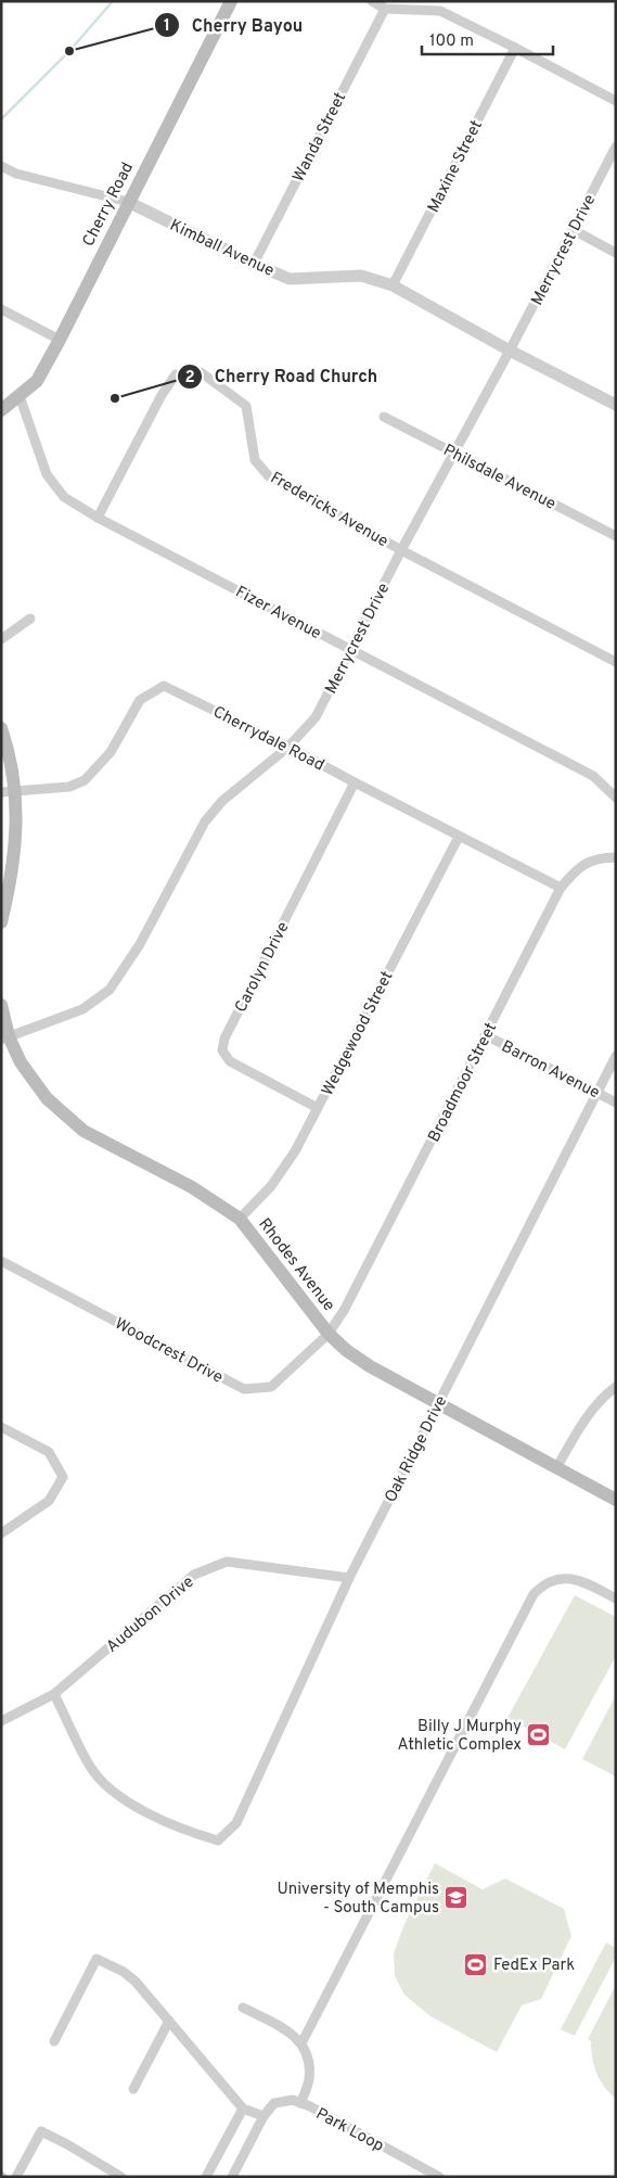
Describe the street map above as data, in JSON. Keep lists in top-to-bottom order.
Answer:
{
  "streets": {
    "main road": ["Cherry Road", "Rhodes Avenue"],
    "street": [
      "Wanda Street",
      "Maxine Street",
      "Kimball Avenue",
      "Merrycrest Drive",
      "Philsdale Avenue",
      "Fredericks Avenue",
      "Fizer Avenue",
      "Cherrydale Road",
      "Carolyn Drive",
      "Wedgewood Street",
      "Barron Avenue",
      "Broadmoor Street",
      "Woodcrest Drive",
      "Oak Ridge Drive",
      "Audubon Drive",
      "Park Loop"
    ]
  },
  "crossings": [
    ["Wanda Street", "Kimball Avenue"],
    ["Maxine Street", "Kimball Avenue"],
    ["Cherry Road", "Kimball Avenue"],
    ["Cherry Road", "Fizer Avenue"],
    ["Kimball Avenue", "Merrycrest Drive"],
    ["Merrycrest Drive", "Philsdale Avenue"],
    ["Merrycrest Drive", "Fredericks Avenue"],
    ["Merrycrest Drive", "Fizer Avenue"],
    ["Merrycrest Drive", "Cherrydale Road"],
    ["Merrycrest Drive", "Rhodes Avenue"],
    ["Fredericks Avenue", "Fizer Avenue"],
    ["Cherrydale Road", "Carolyn Drive"],
    ["Cherrydale Road", "Wedgewood Street"],
    ["Cherrydale Road", "Broadmoor Street"],
    ["Carolyn Drive", "Wedgewood Street"],
    ["Wedgewood Street", "Rhodes Avenue"],
    ["Barron Avenue", "Broadmoor Street"],
    ["Barron Avenue", "Oak Ridge Drive"],
    ["Broadmoor Street", "Rhodes Avenue"],
    ["Broadmoor Street", "Woodcrest Drive"],
    ["Rhodes Avenue", "Woodcrest Drive"],
    ["Rhodes Avenue", "Oak Ridge Drive"],
    ["Oak Ridge Drive", "Audubon Drive"]
  ],
  "places": {
    "other": ["Cherry Bayou", "Cherry Road Church"],
    "sports": ["Billy J Murphy Athletic Complex", "FedEx Park"],
    "school or university": ["University of Memphis - South Campus"]
  },
  "scale_bar": "100 m"
}
